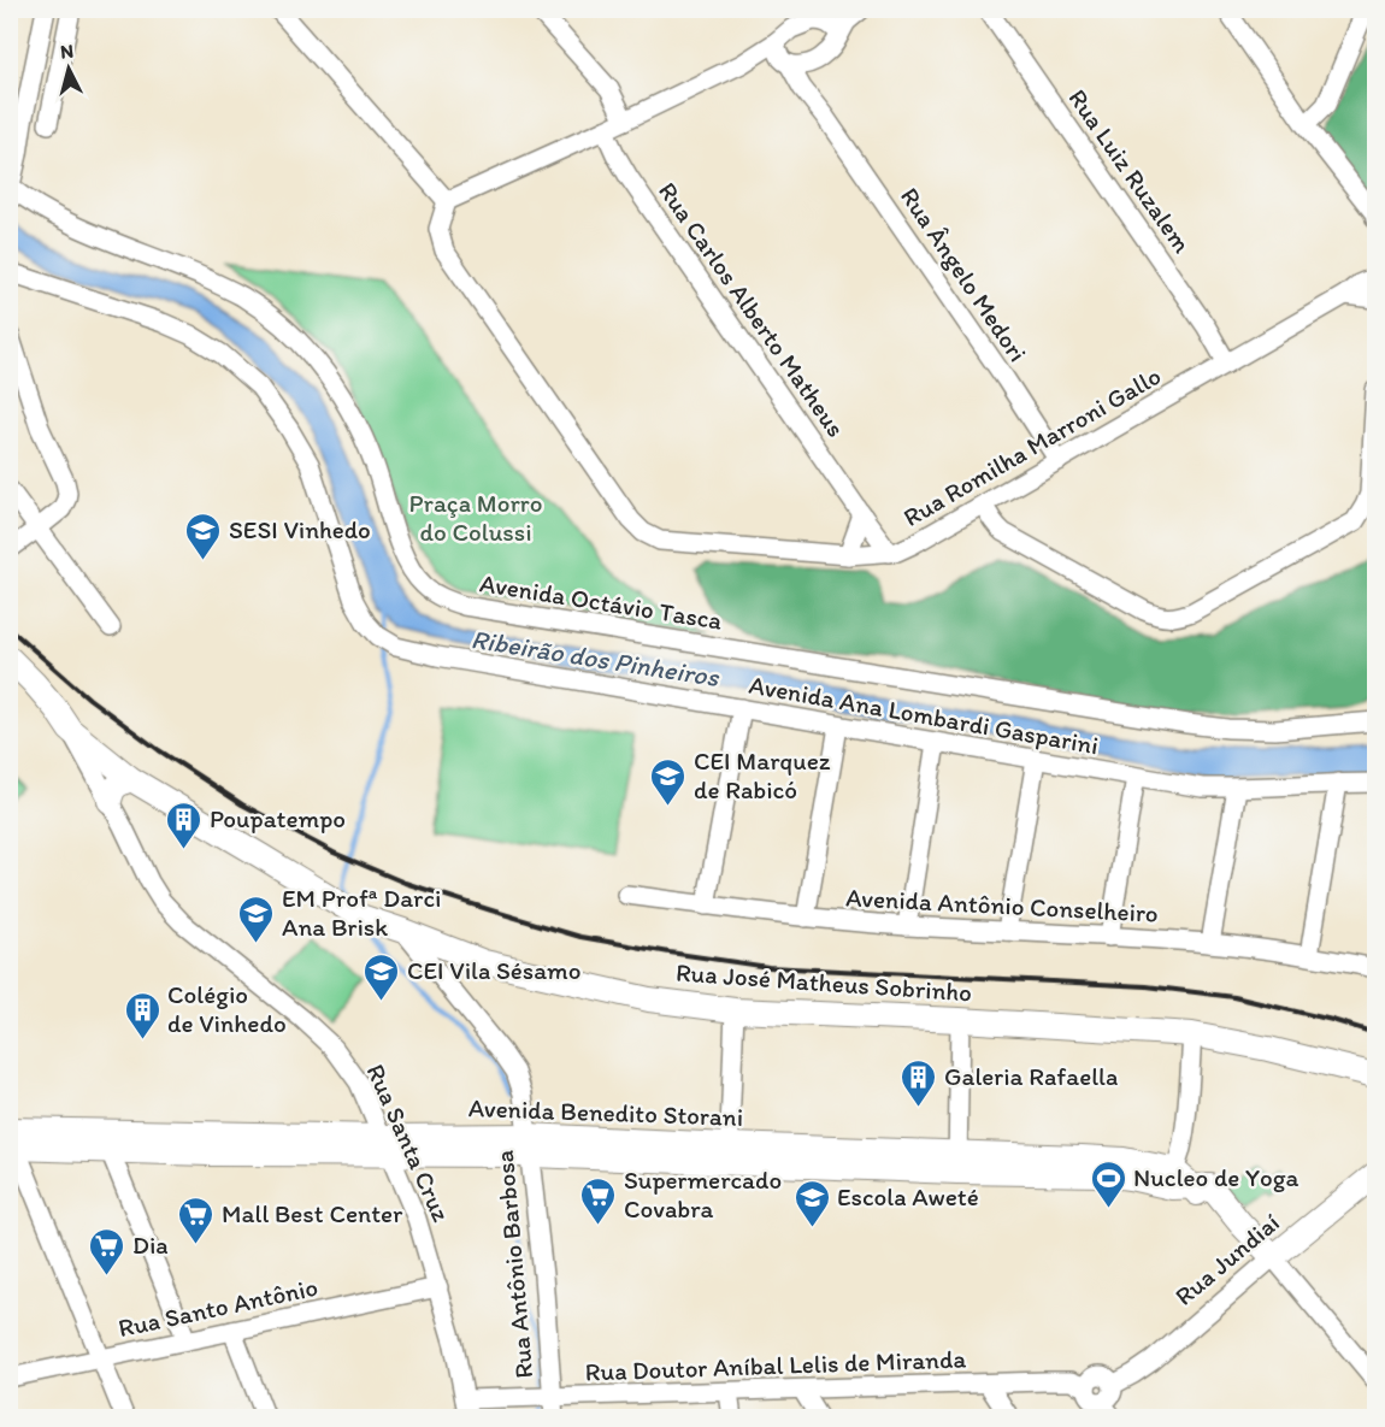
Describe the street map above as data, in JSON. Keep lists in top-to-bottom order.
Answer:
{
  "streets": {
    "main road": ["Rua José Matheus Sobrinho", "Avenida Benedito Storani", "Rua Jundiaí"],
    "street": [
      "Rua Luiz Ruzalem",
      "Rua Ângelo Medori",
      "Rua Carlos Alberto Matheus",
      "Rua Romilha Marroni Gallo",
      "Avenida Octávio Tasca",
      "Avenida Ana Lombardi Gasparini",
      "Avenida Antônio Conselheiro",
      "Rua Santa Cruz",
      "Rua Antônio Barbosa",
      "Rua Santo Antônio",
      "Rua Doutor Aníbal Lelis de Miranda"
    ]
  },
  "crossings": [
    ["Rua Luiz Ruzalem", "Rua Romilha Marroni Gallo"],
    ["Rua Ângelo Medori", "Rua Romilha Marroni Gallo"],
    ["Rua Carlos Alberto Matheus", "Rua Romilha Marroni Gallo"],
    ["Rua José Matheus Sobrinho", "Rua Santa Cruz"],
    ["Rua José Matheus Sobrinho", "Rua Antônio Barbosa"],
    ["Avenida Benedito Storani", "Rua Santa Cruz"],
    ["Avenida Benedito Storani", "Rua Jundiaí"],
    ["Avenida Benedito Storani", "Rua Antônio Barbosa"],
    ["Rua Santa Cruz", "Rua Santo Antônio"],
    ["Rua Santa Cruz", "Rua Doutor Aníbal Lelis de Miranda"],
    ["Rua Jundiaí", "Rua Doutor Aníbal Lelis de Miranda"],
    ["Rua Antônio Barbosa", "Rua Doutor Aníbal Lelis de Miranda"]
  ],
  "water": ["Ribeirão dos Pinheiros"],
  "parks": ["Praça Morro do Colussi"],
  "places": {
    "school or university": [
      "SESI Vinhedo",
      "CEI Marquez de Rabicó",
      "EM Profª Darci Ana Brisk",
      "CEI Vila Sésamo",
      "Escola Aweté"
    ],
    "building": ["Poupatempo", "Colégio de Vinhedo", "Galeria Rafaella"],
    "sports": ["Nucleo de Yoga"],
    "supermarket": ["Supermercado Covabra", "Mall Best Center", "Dia"]
  },
  "north": "top"
}
